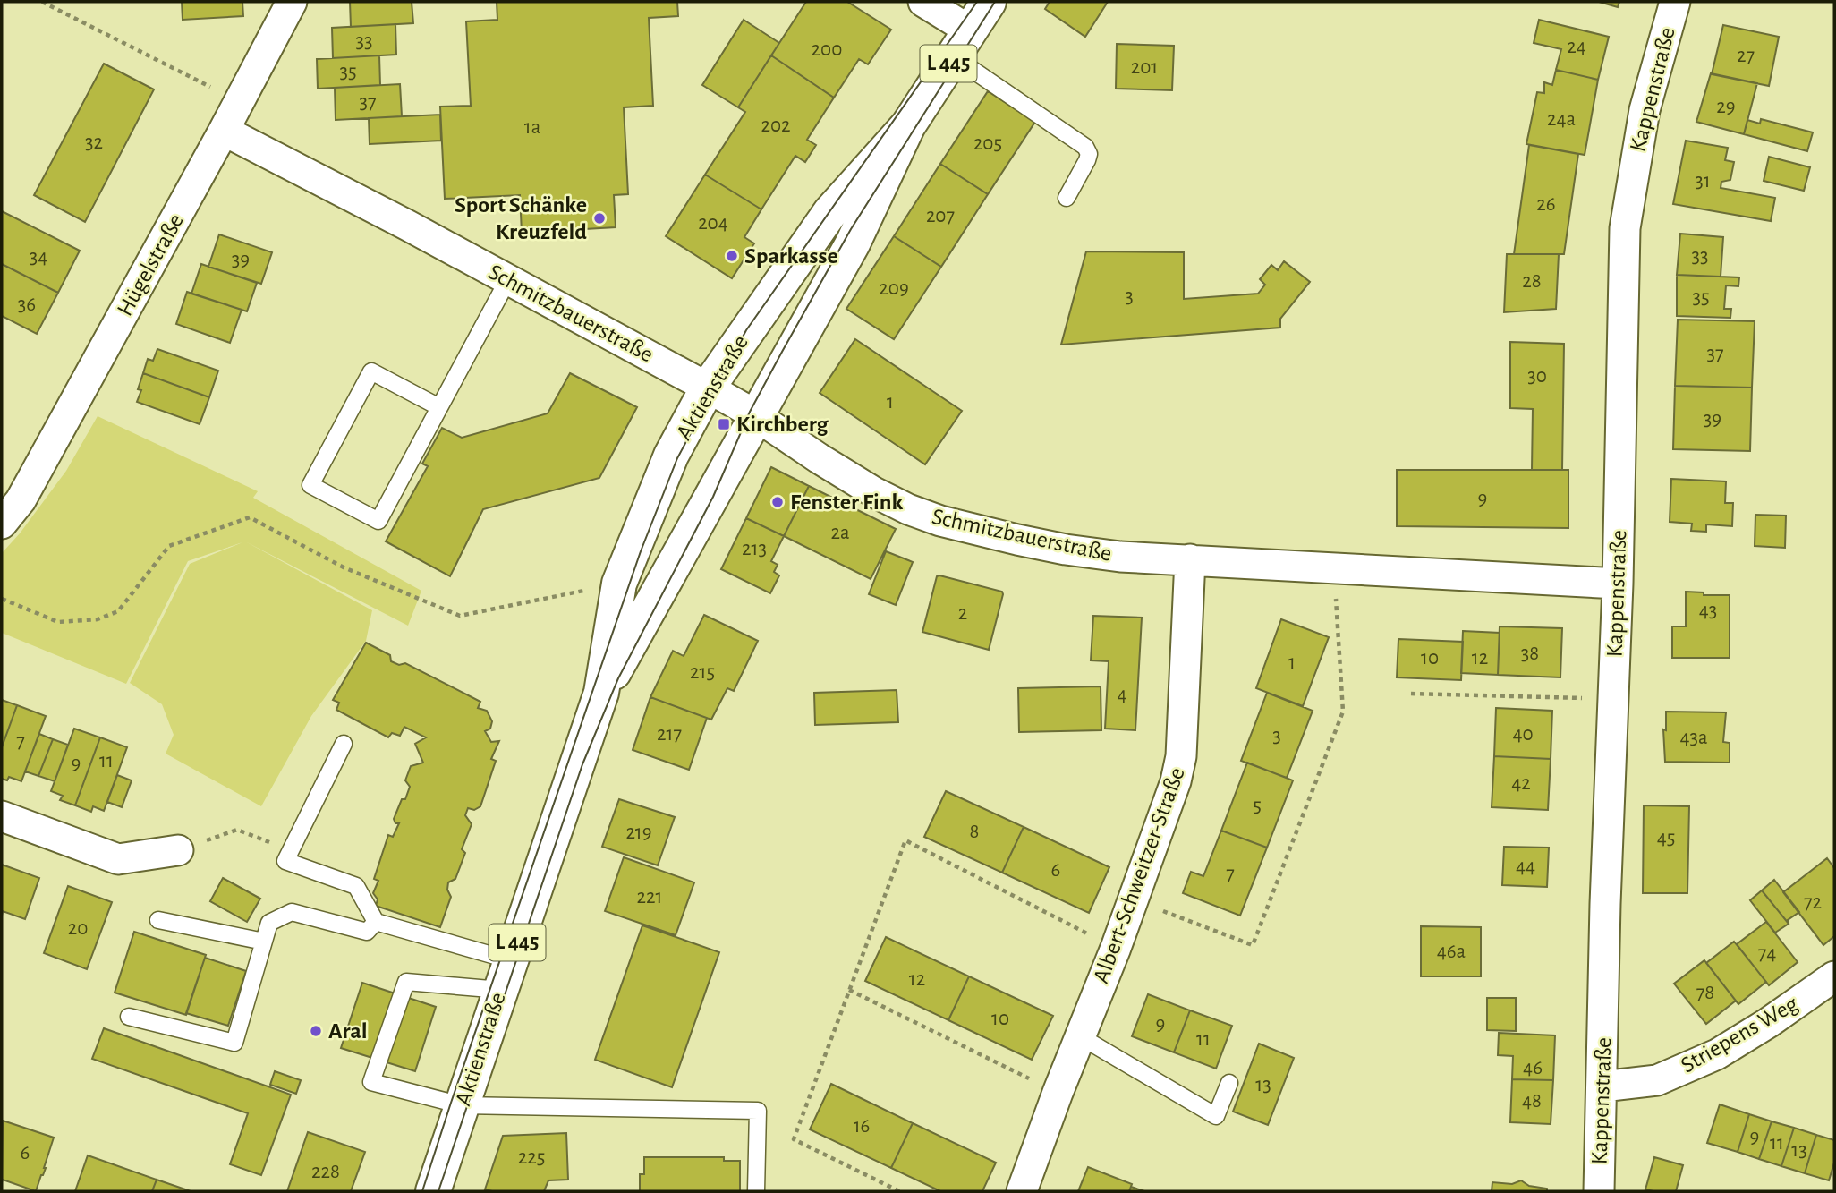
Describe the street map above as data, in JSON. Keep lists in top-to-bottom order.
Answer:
{
  "streets": {
    "main road": ["L 445", "Aktienstraße"],
    "street": [
      "Kappenstraße",
      "Hügelstraße",
      "Schmitzbauerstraße",
      "Albert-Schweitzer-Straße",
      "Striepens Weg"
    ]
  },
  "crossings": [
    ["Kappenstraße", "Schmitzbauerstraße"],
    ["Kappenstraße", "Striepens Weg"],
    ["Hügelstraße", "Schmitzbauerstraße"],
    ["Schmitzbauerstraße", "Aktienstraße"],
    ["Schmitzbauerstraße", "Albert-Schweitzer-Straße"]
  ],
  "places": {
    "other": [
      "Sport Schänke Kreuzfeld",
      "Sparkasse",
      "Fenster Fink",
      "Aral"
    ],
    "transit": ["Kirchberg"]
  },
  "house_numbers": [
    "33",
    "24",
    "200",
    "27",
    "201",
    "35",
    "37",
    "29",
    "24a",
    "202",
    "1a",
    "32",
    "205",
    "31",
    "26",
    "207",
    "204",
    "33",
    "34",
    "39",
    "28",
    "209",
    "3",
    "35",
    "36",
    "37",
    "30",
    "1",
    "39",
    "9",
    "2a",
    "213",
    "43",
    "2",
    "38",
    "10",
    "12",
    "1",
    "215",
    "4",
    "217",
    "40",
    "3",
    "43a",
    "7",
    "11",
    "9",
    "42",
    "5",
    "8",
    "219",
    "45",
    "44",
    "6",
    "7",
    "221",
    "72",
    "20",
    "46a",
    "74",
    "12",
    "78",
    "10",
    "9",
    "11",
    "46",
    "13",
    "48",
    "16",
    "9",
    "11",
    "13",
    "6",
    "225",
    "228"
  ]
}
